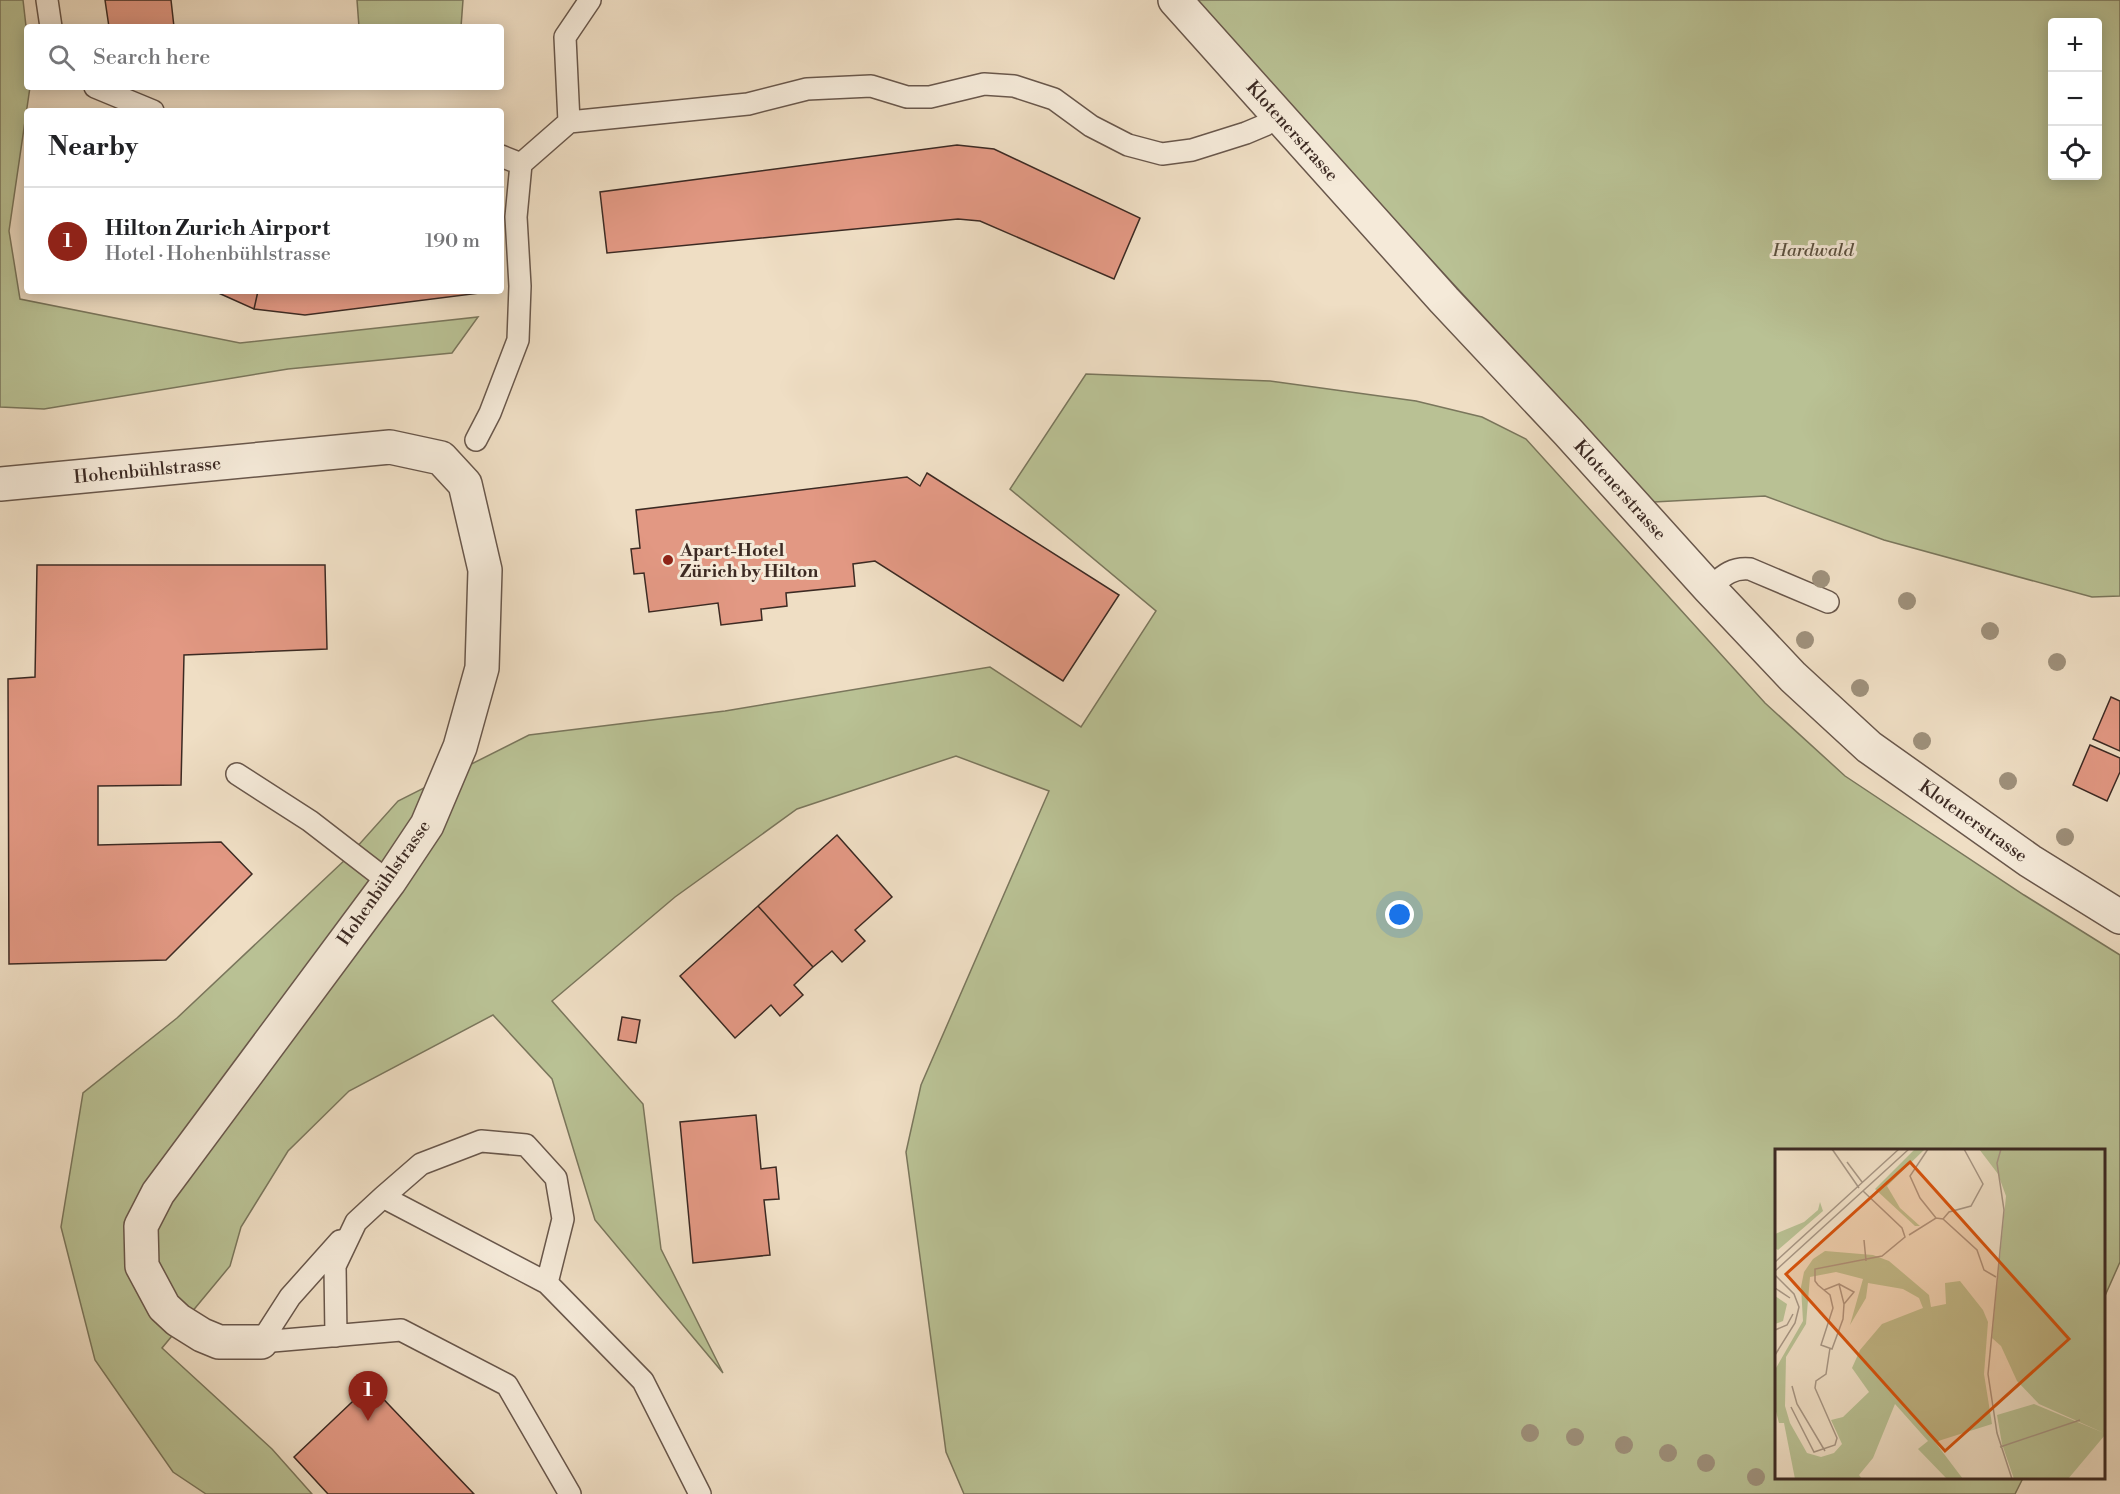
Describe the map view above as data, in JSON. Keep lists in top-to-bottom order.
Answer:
{
  "streets": {
    "street": ["Klotenerstrasse", "Hohenbühlstrasse"]
  },
  "parks": ["Hardwald"],
  "places": ["Apart-Hotel Zürich by Hilton"],
  "page": {
    "map_buttons": ["+", "−"],
    "search": "Search here",
    "heading": "Nearby",
    "list": [
      {
        "mark": "1",
        "name": "Hilton Zurich Airport",
        "note": "Hotel · Hohenbühlstrasse",
        "value": "190 m"
      }
    ],
    "pins": "1"
  }
}
